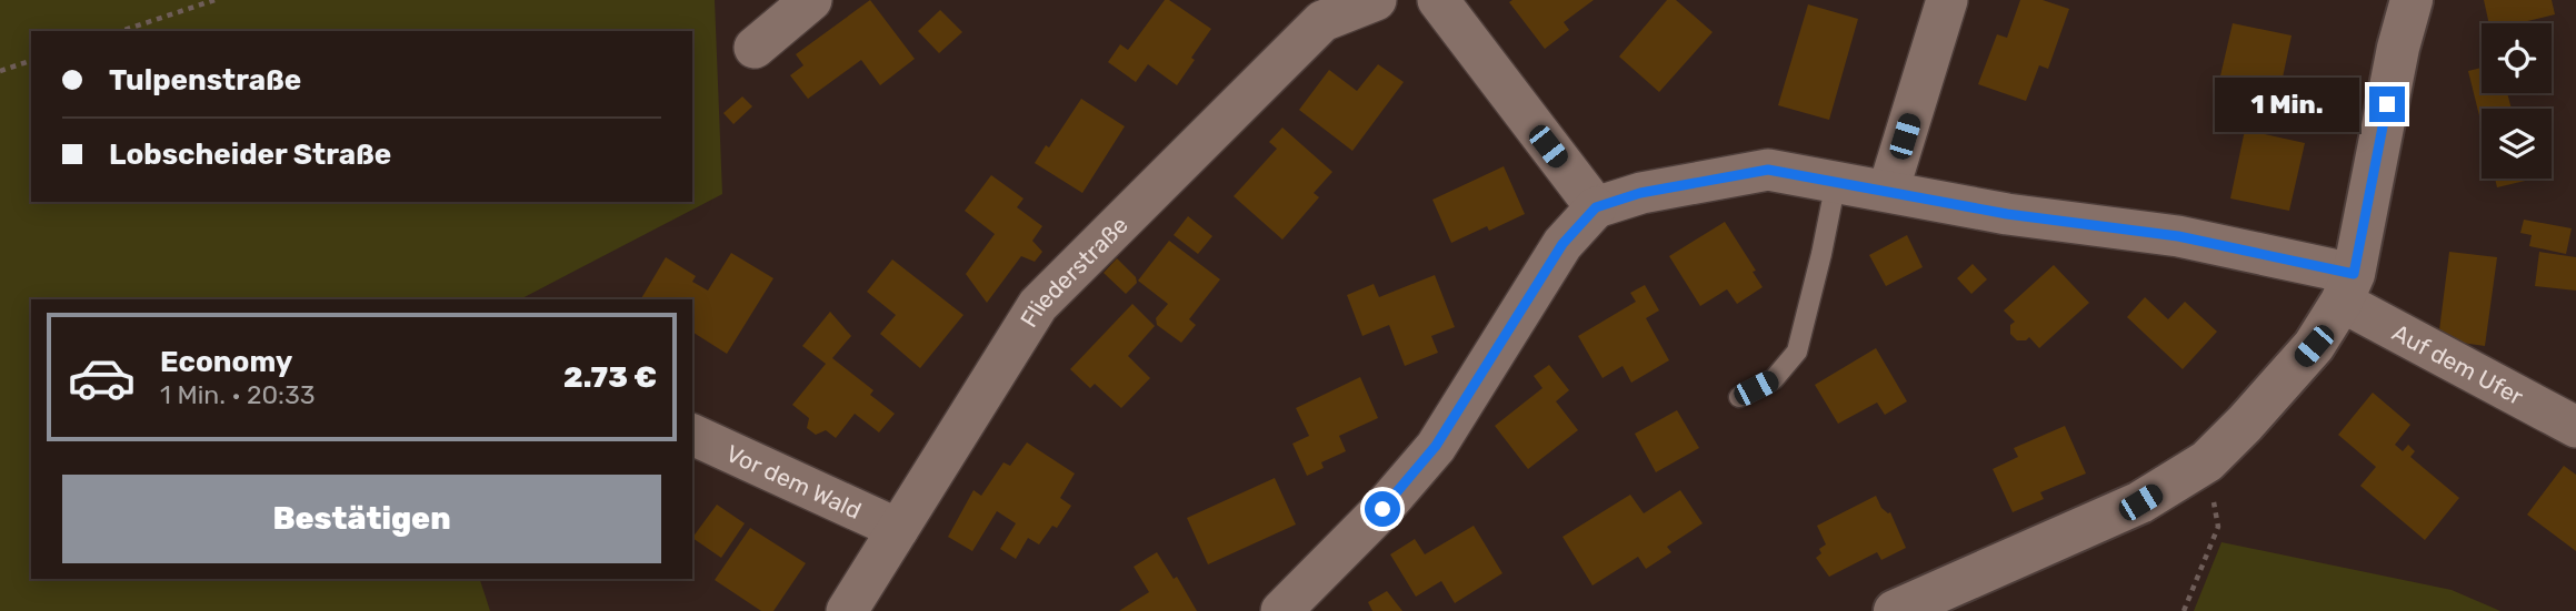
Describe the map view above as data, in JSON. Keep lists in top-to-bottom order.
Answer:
{
  "streets": {
    "street": ["Fliederstraße", "Auf dem Ufer", "Vor dem Wald"]
  },
  "crossings": [
    ["Fliederstraße", "Vor dem Wald"]
  ],
  "page": {
    "banner": ["Tulpenstraße", "Lobscheider Straße"],
    "bubble": "1 Min.",
    "list": [
      {
        "name": "Economy",
        "note": "1 Min. · 20:33",
        "value": "2.73 €"
      }
    ],
    "buttons": "Bestätigen"
  }
}
